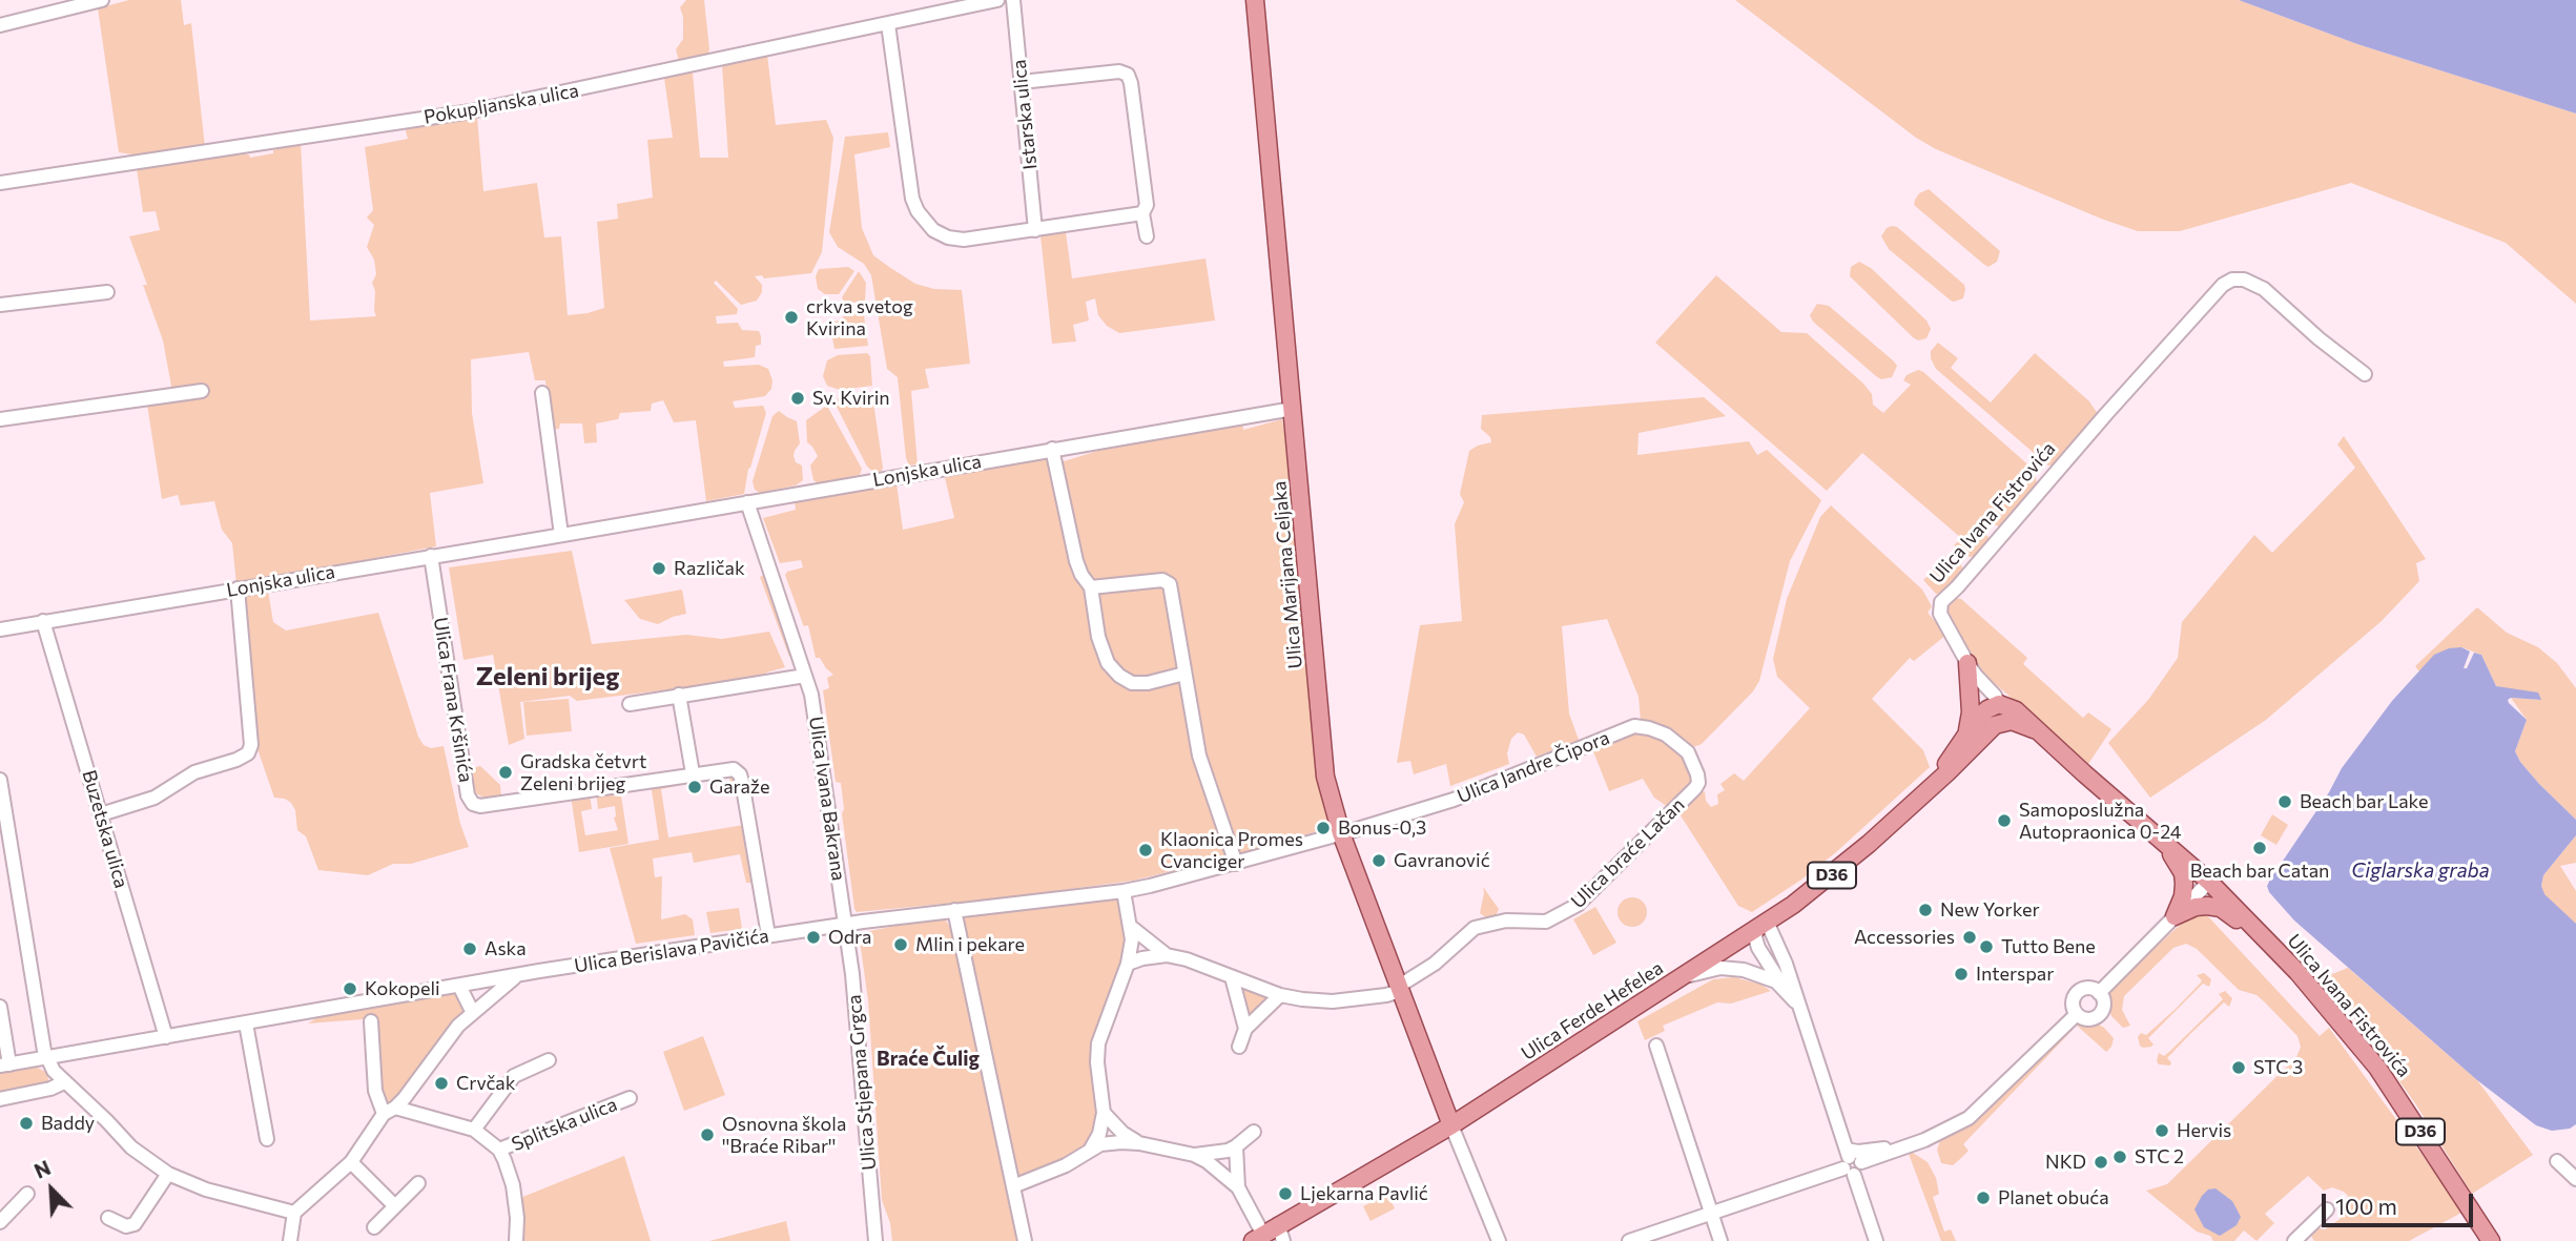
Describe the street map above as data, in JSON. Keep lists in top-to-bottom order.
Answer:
{
  "streets": {
    "main road": [
      "Ulica Ivana Fistrovića",
      "Ulica Marijana Celjaka",
      "D36",
      "Ulica Ferde Hefelea"
    ],
    "street": [
      "Pokupljanska ulica",
      "Istarska ulica",
      "Lonjska ulica",
      "Ulica Frana Kršinića",
      "Ulica Jandre Čipora",
      "Ulica Ivana Bakrana",
      "Buzetska ulica",
      "Ulica braće Lačan",
      "Ulica Berislava Pavičića",
      "Ulica Stjepana Grgca",
      "Splitska ulica"
    ]
  },
  "crossings": [
    ["Lonjska ulica", "Ulica Marijana Celjaka"],
    ["Lonjska ulica", "Ulica Frana Kršinića"],
    ["Lonjska ulica", "Ulica Ivana Bakrana"],
    ["Lonjska ulica", "Buzetska ulica"],
    ["Ulica Ivana Fistrovića", "Ulica Ferde Hefelea"],
    ["Ulica Marijana Celjaka", "Ulica Jandre Čipora"],
    ["Ulica Marijana Celjaka", "Ulica braće Lačan"],
    ["Ulica Marijana Celjaka", "Ulica Berislava Pavičića"],
    ["Ulica Marijana Celjaka", "Ulica Ferde Hefelea"],
    ["Ulica Frana Kršinića", "Ulica Berislava Pavičića"],
    ["Ulica Jandre Čipora", "Ulica braće Lačan"],
    ["Ulica Jandre Čipora", "Ulica Berislava Pavičića"],
    ["Ulica Ivana Bakrana", "Ulica Berislava Pavičića"],
    ["Ulica Ivana Bakrana", "Ulica Stjepana Grgca"],
    ["Buzetska ulica", "Ulica Berislava Pavičića"],
    ["Ulica Berislava Pavičića", "Ulica Stjepana Grgca"]
  ],
  "districts": ["Zeleni brijeg", "Braće Čulig"],
  "water": ["Ciglarska graba"],
  "places": [
    "crkva svetog Kvirina",
    "Sv. Kvirin",
    "Različak",
    "Gradska četvrt Zeleni brijeg",
    "Garaže",
    "Beach bar Lake",
    "Samoposlužna Autopraonica 0-24",
    "Bonus-0,3",
    "Beach bar Catan",
    "Klaonica Promes Cvanciger",
    "Gavranović",
    "New Yorker",
    "Odra",
    "Accessories",
    "Mlin i pekare",
    "Tutto Bene",
    "Aska",
    "Interspar",
    "Kokopeli",
    "STC 3",
    "Crvčak",
    "Baddy",
    "Hervis",
    "Osnovna škola ''Braće Ribar''",
    "STC 2",
    "NKD",
    "Ljekarna Pavlić",
    "Planet obuća"
  ],
  "scale_bar": "100 m",
  "north": "top left"
}
